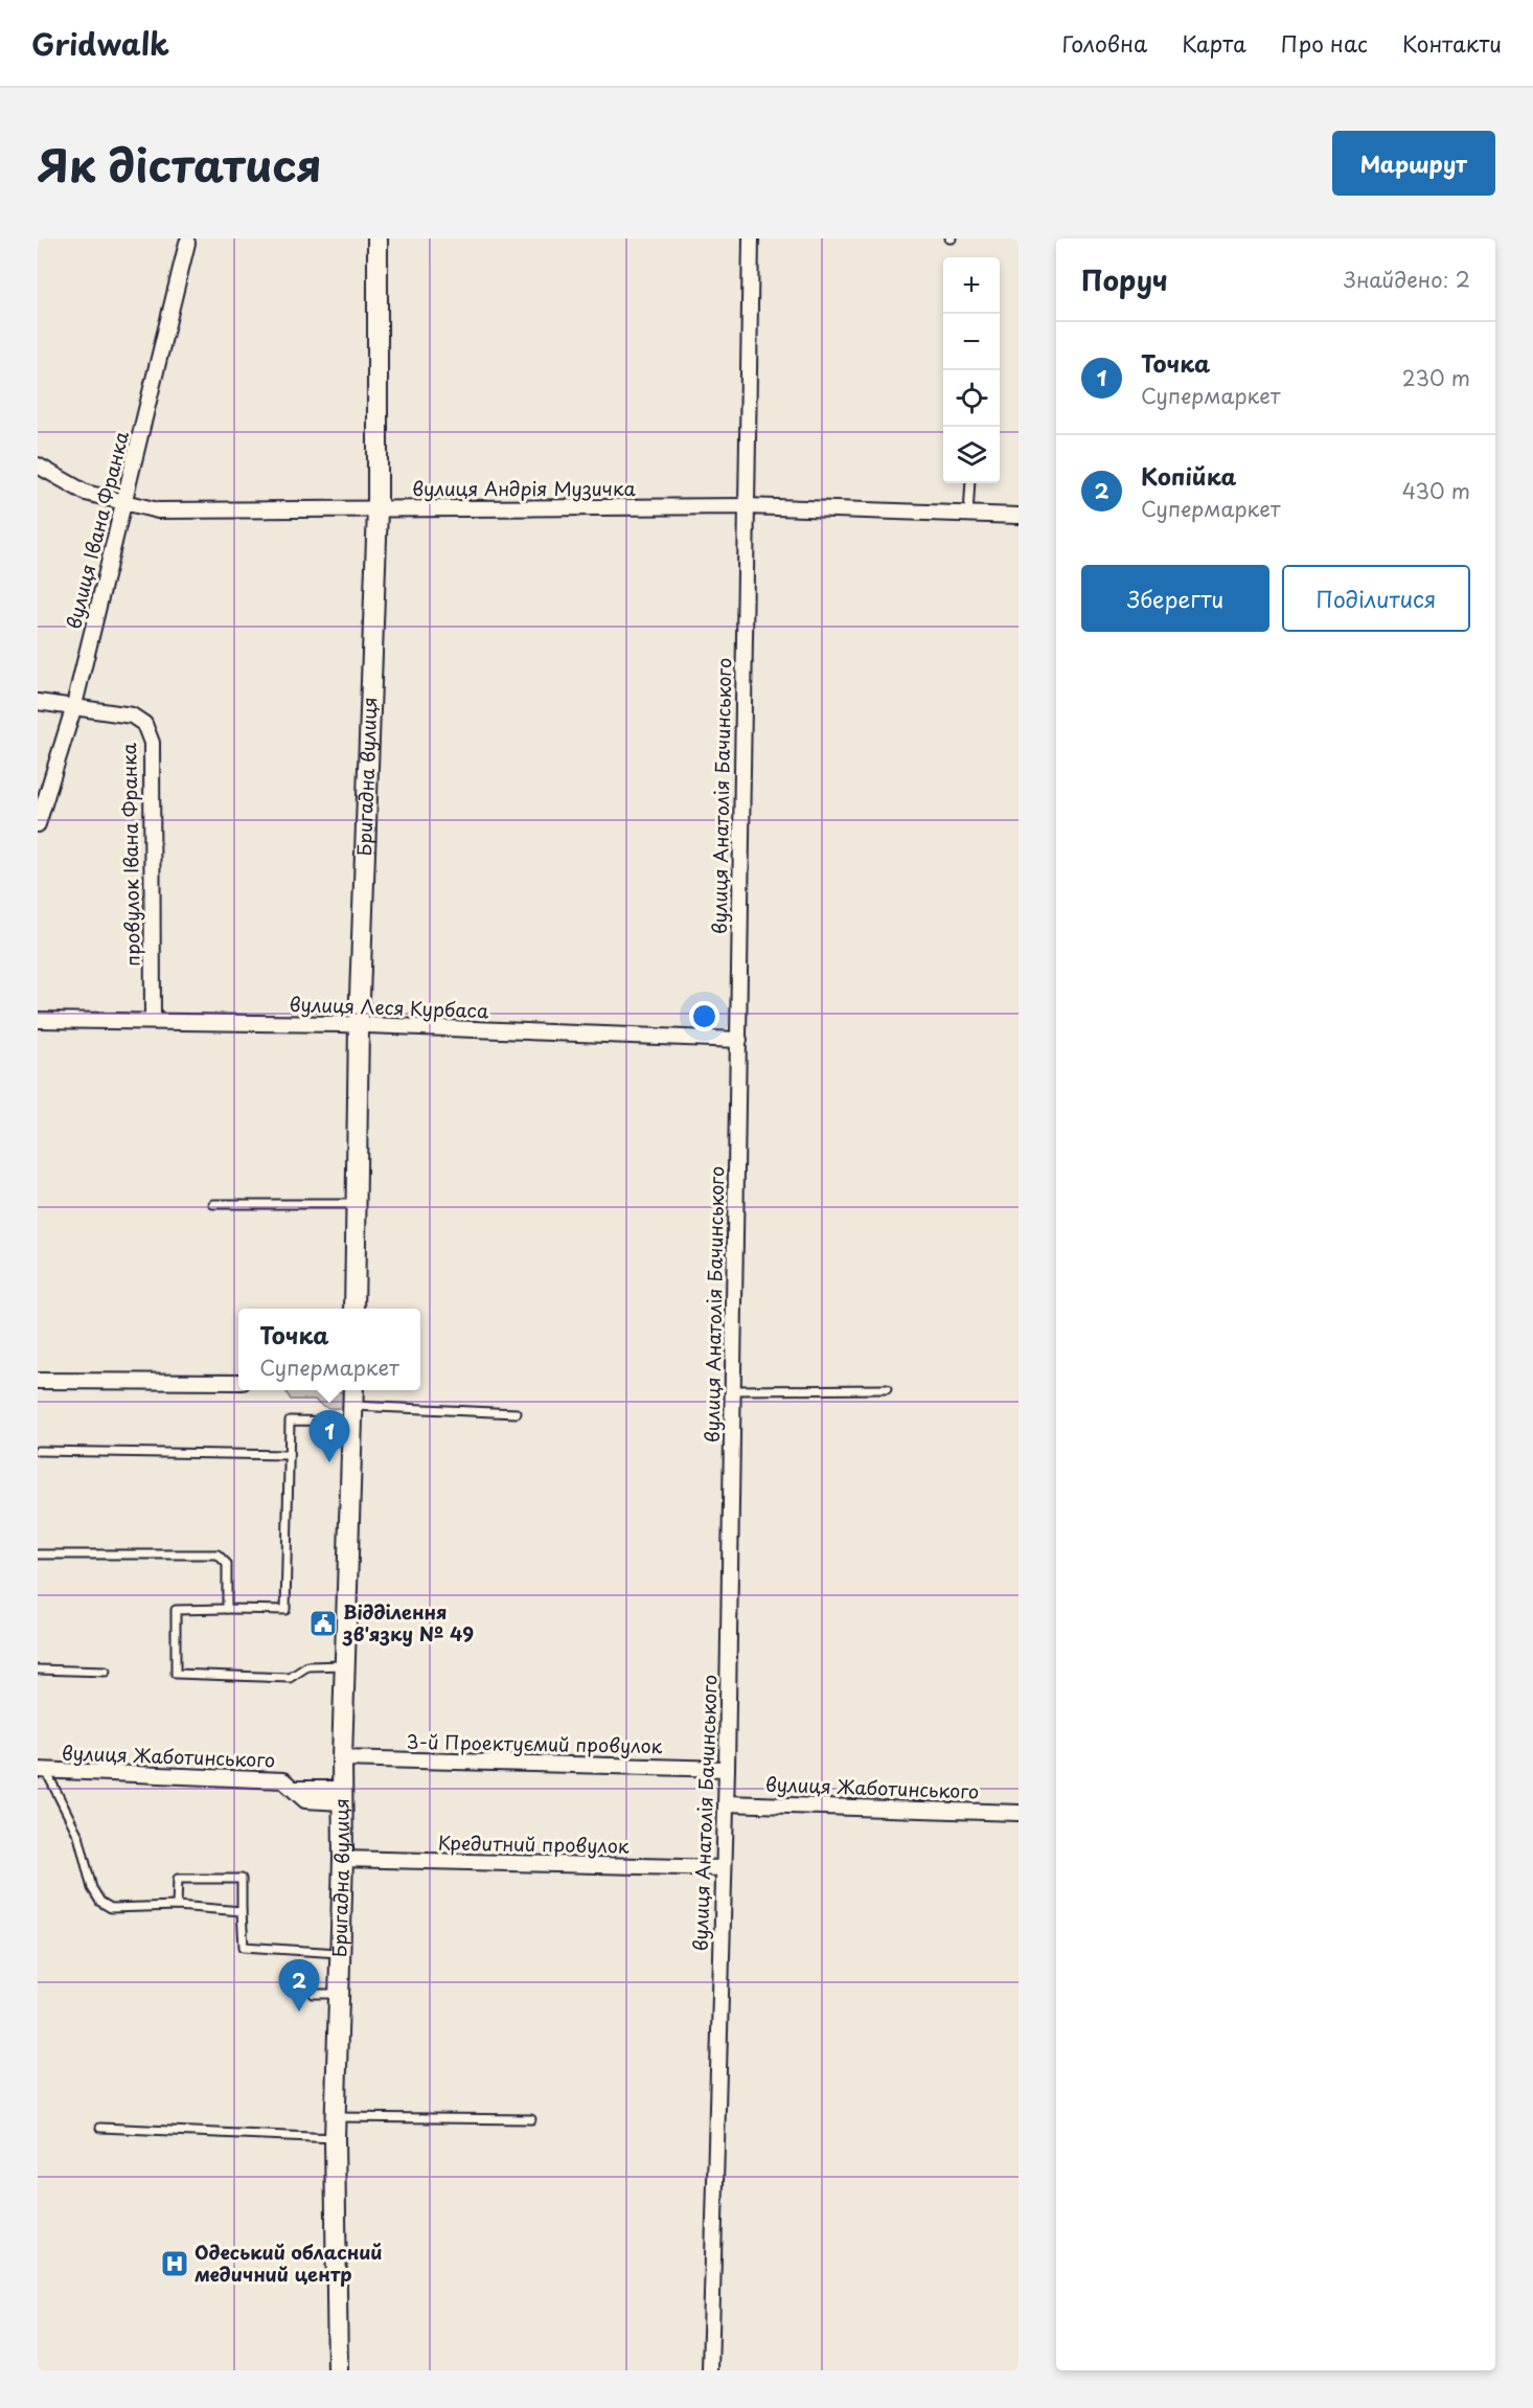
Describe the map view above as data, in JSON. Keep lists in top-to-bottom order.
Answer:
{
  "streets": {
    "street": [
      "вулиця Андрія Музичка",
      "вулиця Івана Франка",
      "Бригадна вулиця",
      "вулиця Анатолія Бачинського",
      "провулок Івана Франка",
      "вулиця Леся Курбаса",
      "3-й Проектуємий провулок",
      "вулиця Жаботинського",
      "Кредитний провулок"
    ]
  },
  "crossings": [
    ["вулиця Андрія Музичка", "вулиця Івана Франка"],
    ["вулиця Андрія Музичка", "Бригадна вулиця"],
    ["вулиця Андрія Музичка", "вулиця Анатолія Бачинського"],
    ["вулиця Івана Франка", "провулок Івана Франка"],
    ["Бригадна вулиця", "вулиця Леся Курбаса"],
    ["Бригадна вулиця", "3-й Проектуємий провулок"],
    ["Бригадна вулиця", "вулиця Жаботинського"],
    ["Бригадна вулиця", "Кредитний провулок"],
    ["вулиця Анатолія Бачинського", "вулиця Леся Курбаса"],
    ["вулиця Анатолія Бачинського", "3-й Проектуємий провулок"],
    ["вулиця Анатолія Бачинського", "вулиця Жаботинського"],
    ["вулиця Анатолія Бачинського", "Кредитний провулок"],
    ["провулок Івана Франка", "вулиця Леся Курбаса"]
  ],
  "places": {
    "public building": ["Відділення зв'язку № 49"],
    "hospital": ["Одеський обласний медичний центр"]
  },
  "page": {
    "header": "Gridwalk",
    "nav": [
      "Головна",
      "Карта",
      "Про нас",
      "Контакти"
    ],
    "title": "Як дістатися",
    "buttons": [
      "Маршрут",
      ["Зберегти", "Поділитися"]
    ],
    "heading": ["Поруч", "Знайдено: 2"],
    "map_buttons": ["+", "−"],
    "list": [
      {
        "mark": "1",
        "name": "Точка",
        "note": "Супермаркет",
        "value": "230 m"
      },
      {
        "mark": "2",
        "name": "Копійка",
        "note": "Супермаркет",
        "value": "430 m"
      }
    ],
    "popup": ["Точка", "Супермаркет"],
    "pins": ["1", "2"]
  }
}
